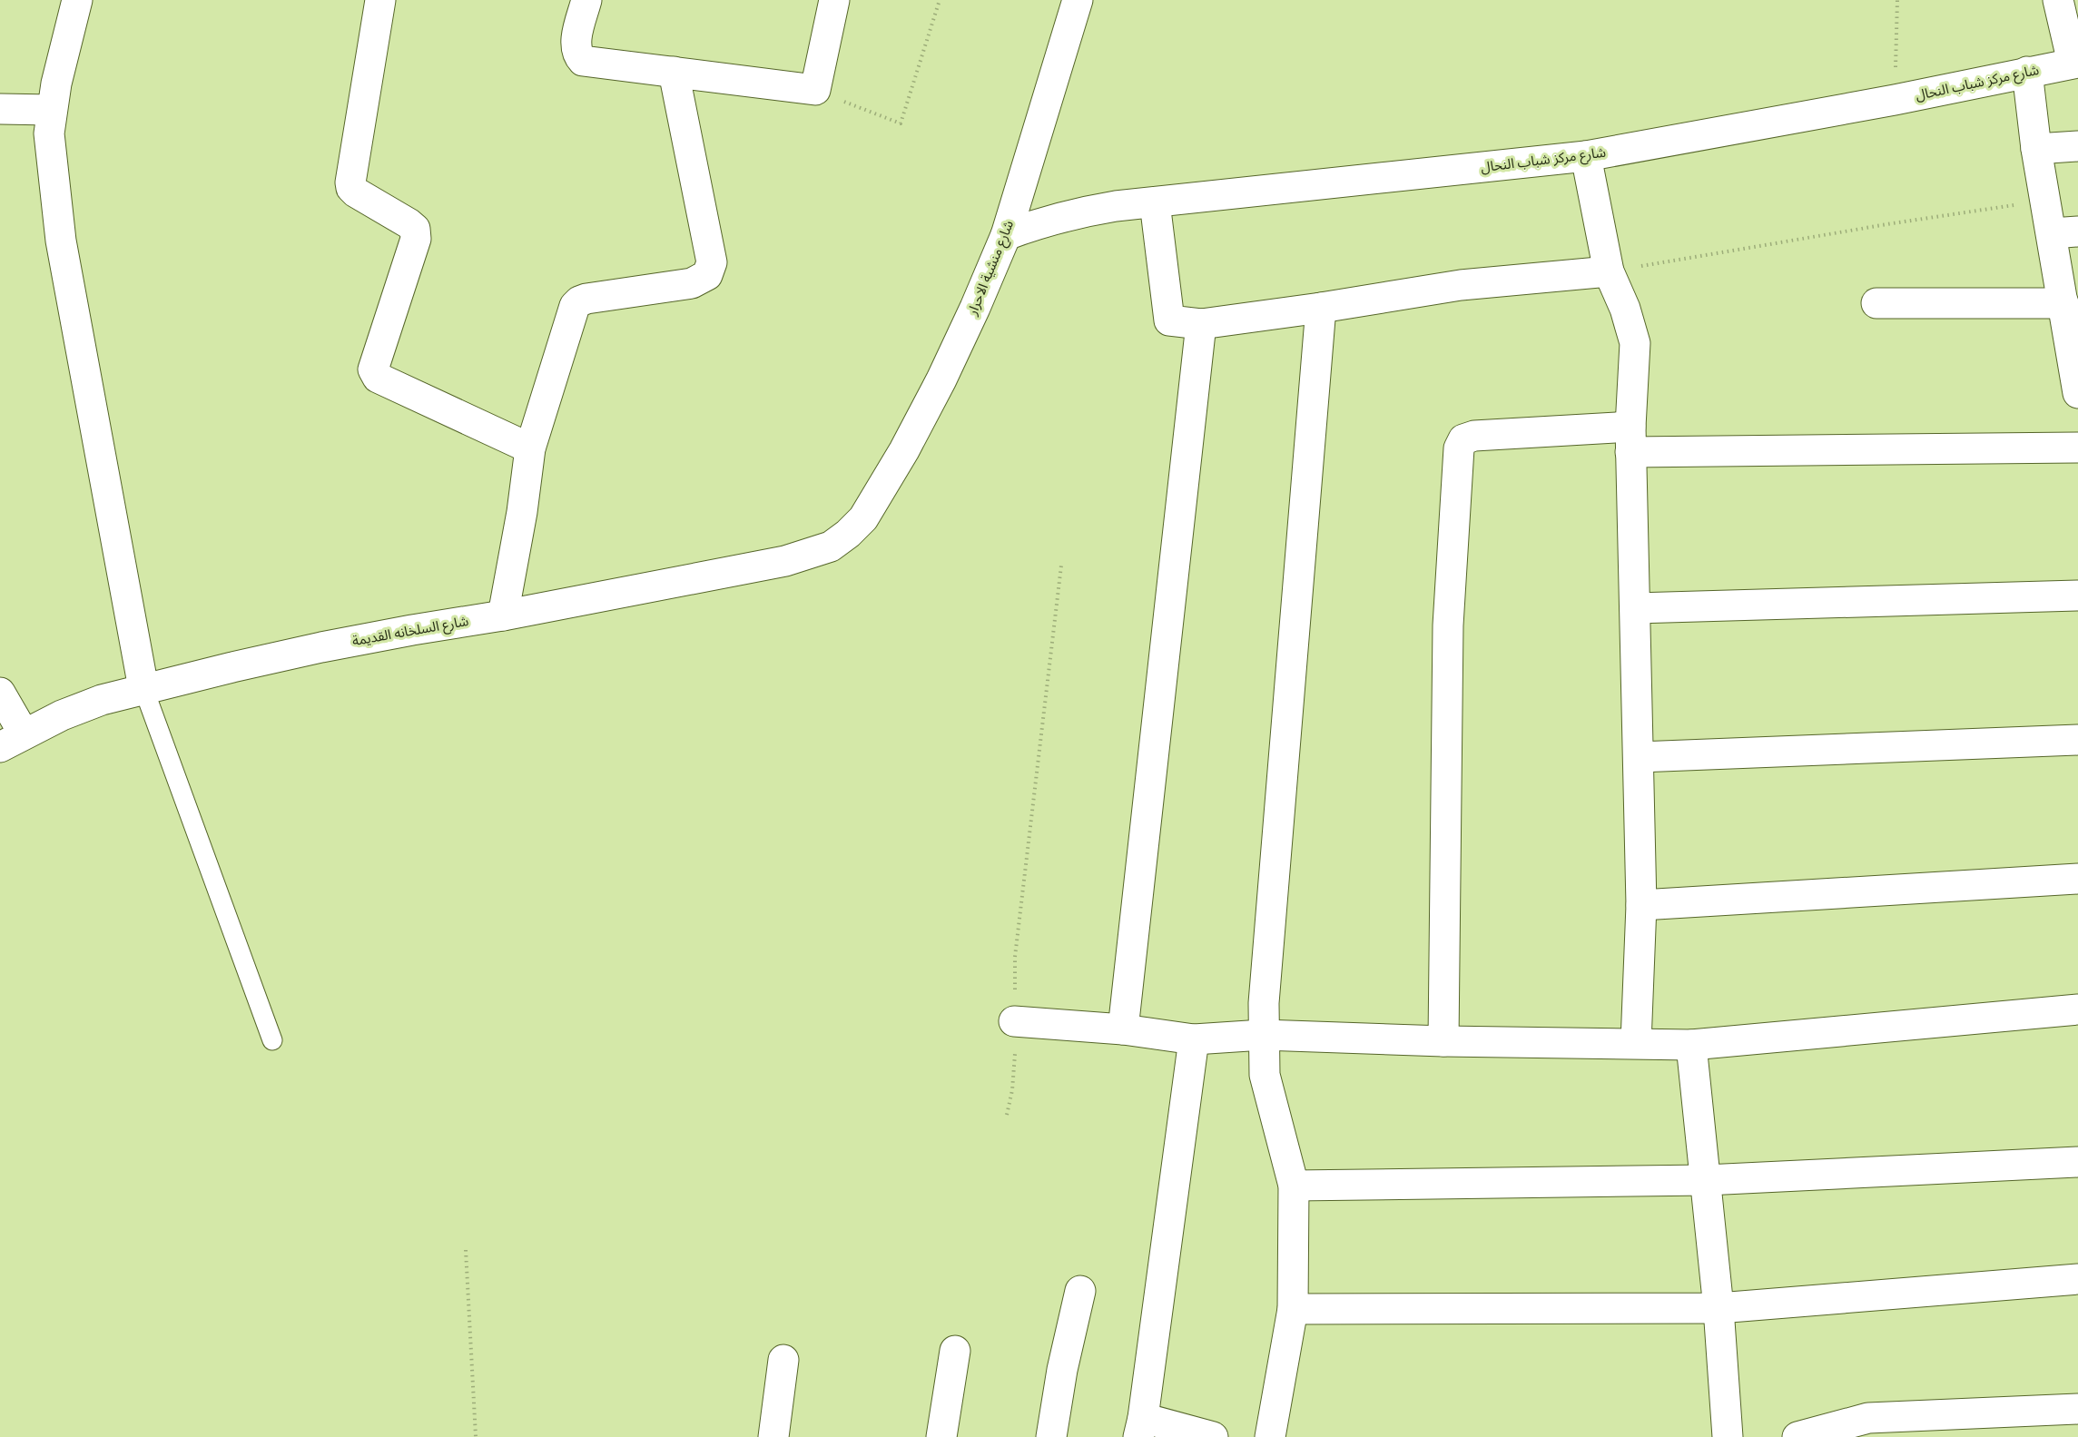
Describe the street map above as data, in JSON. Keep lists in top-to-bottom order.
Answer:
{
  "streets": {
    "street": ["شارع مركز شباب النحال", "شارع منشية الاحرار", "شارع السلخانه القديمة"]
  },
  "crossings": [
    ["شارع مركز شباب النحال", "شارع منشية الاحرار"],
    ["شارع منشية الاحرار", "شارع السلخانه القديمة"]
  ]
}
